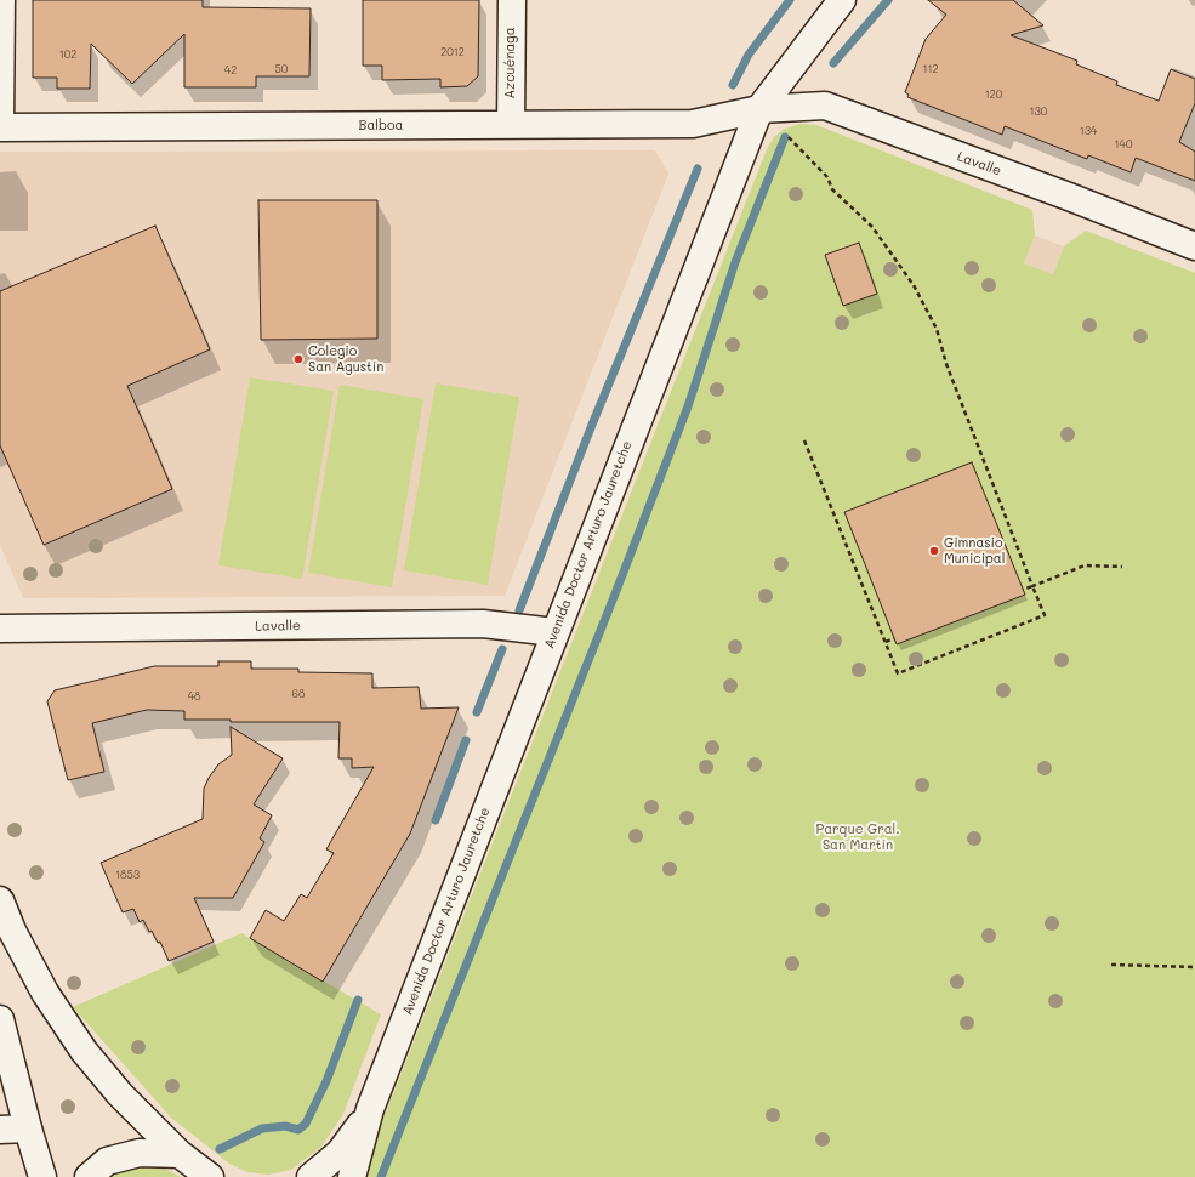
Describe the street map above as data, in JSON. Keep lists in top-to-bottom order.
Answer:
{
  "streets": {
    "street": [
      "Azcuénaga",
      "Balboa",
      "Lavalle",
      "Avenida Doctor Arturo Jauretche"
    ]
  },
  "crossings": [
    ["Azcuénaga", "Balboa"],
    ["Balboa", "Lavalle"],
    ["Balboa", "Avenida Doctor Arturo Jauretche"],
    ["Lavalle", "Avenida Doctor Arturo Jauretche"]
  ],
  "parks": ["Parque Gral. San Martín"],
  "places": ["Colegio San Agustín", "Gimnasio Municipal"],
  "house_numbers": [
    "2012",
    "102",
    "50",
    "112",
    "42",
    "120",
    "130",
    "134",
    "140",
    "68",
    "48",
    "1853"
  ]
}
